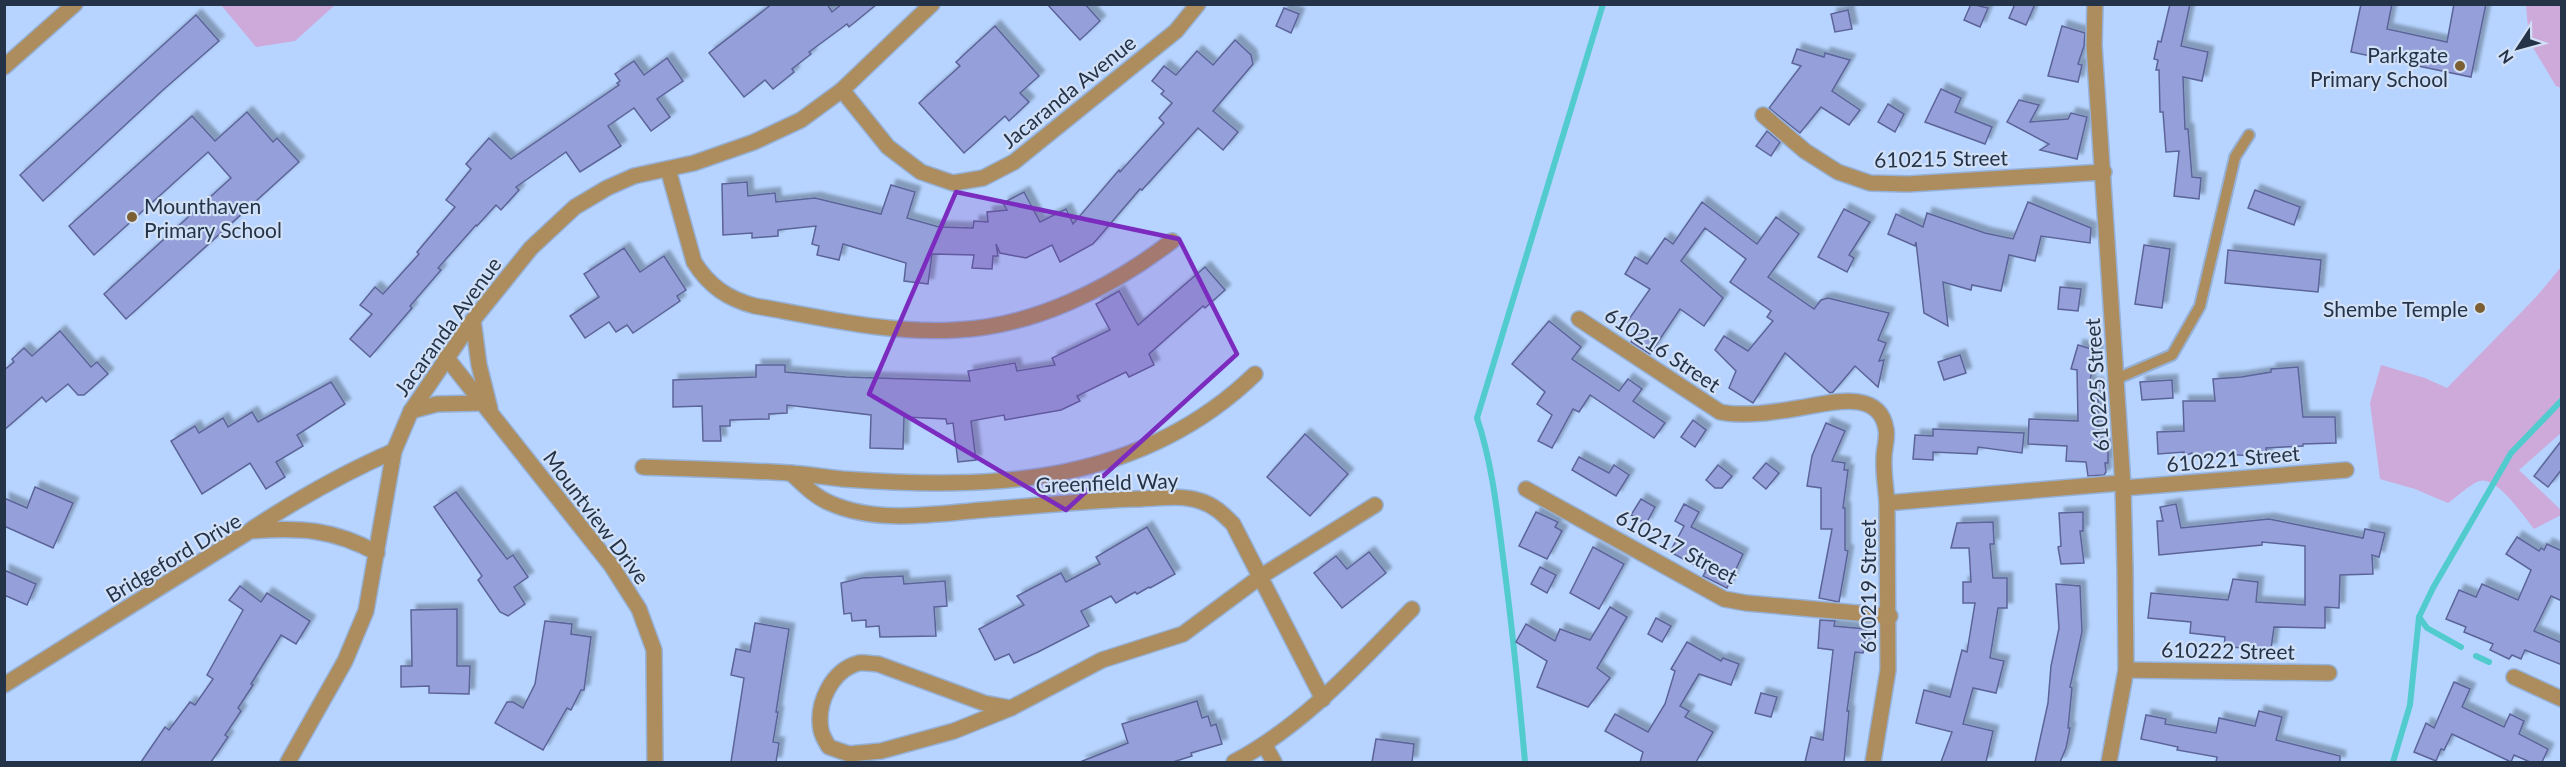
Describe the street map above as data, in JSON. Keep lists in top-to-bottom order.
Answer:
{
  "streets": {
    "street": [
      "Jacaranda Avenue",
      "610215 Street",
      "610216 Street",
      "610225 Street",
      "610221 Street",
      "Greenfield Way",
      "Mountview Drive",
      "610217 Street",
      "Bridgeford Drive",
      "610219 Street",
      "610222 Street"
    ]
  },
  "crossings": [
    ["Jacaranda Avenue", "Mountview Drive"],
    ["Jacaranda Avenue", "Bridgeford Drive"],
    ["610215 Street", "610225 Street"],
    ["610216 Street", "610219 Street"],
    ["610225 Street", "610221 Street"],
    ["610225 Street", "610219 Street"],
    ["610225 Street", "610222 Street"],
    ["610221 Street", "610219 Street"],
    ["610217 Street", "610219 Street"]
  ],
  "places": ["Parkgate Primary School", "Mounthaven Primary School", "Shembe Temple"],
  "north": "bottom left"
}
